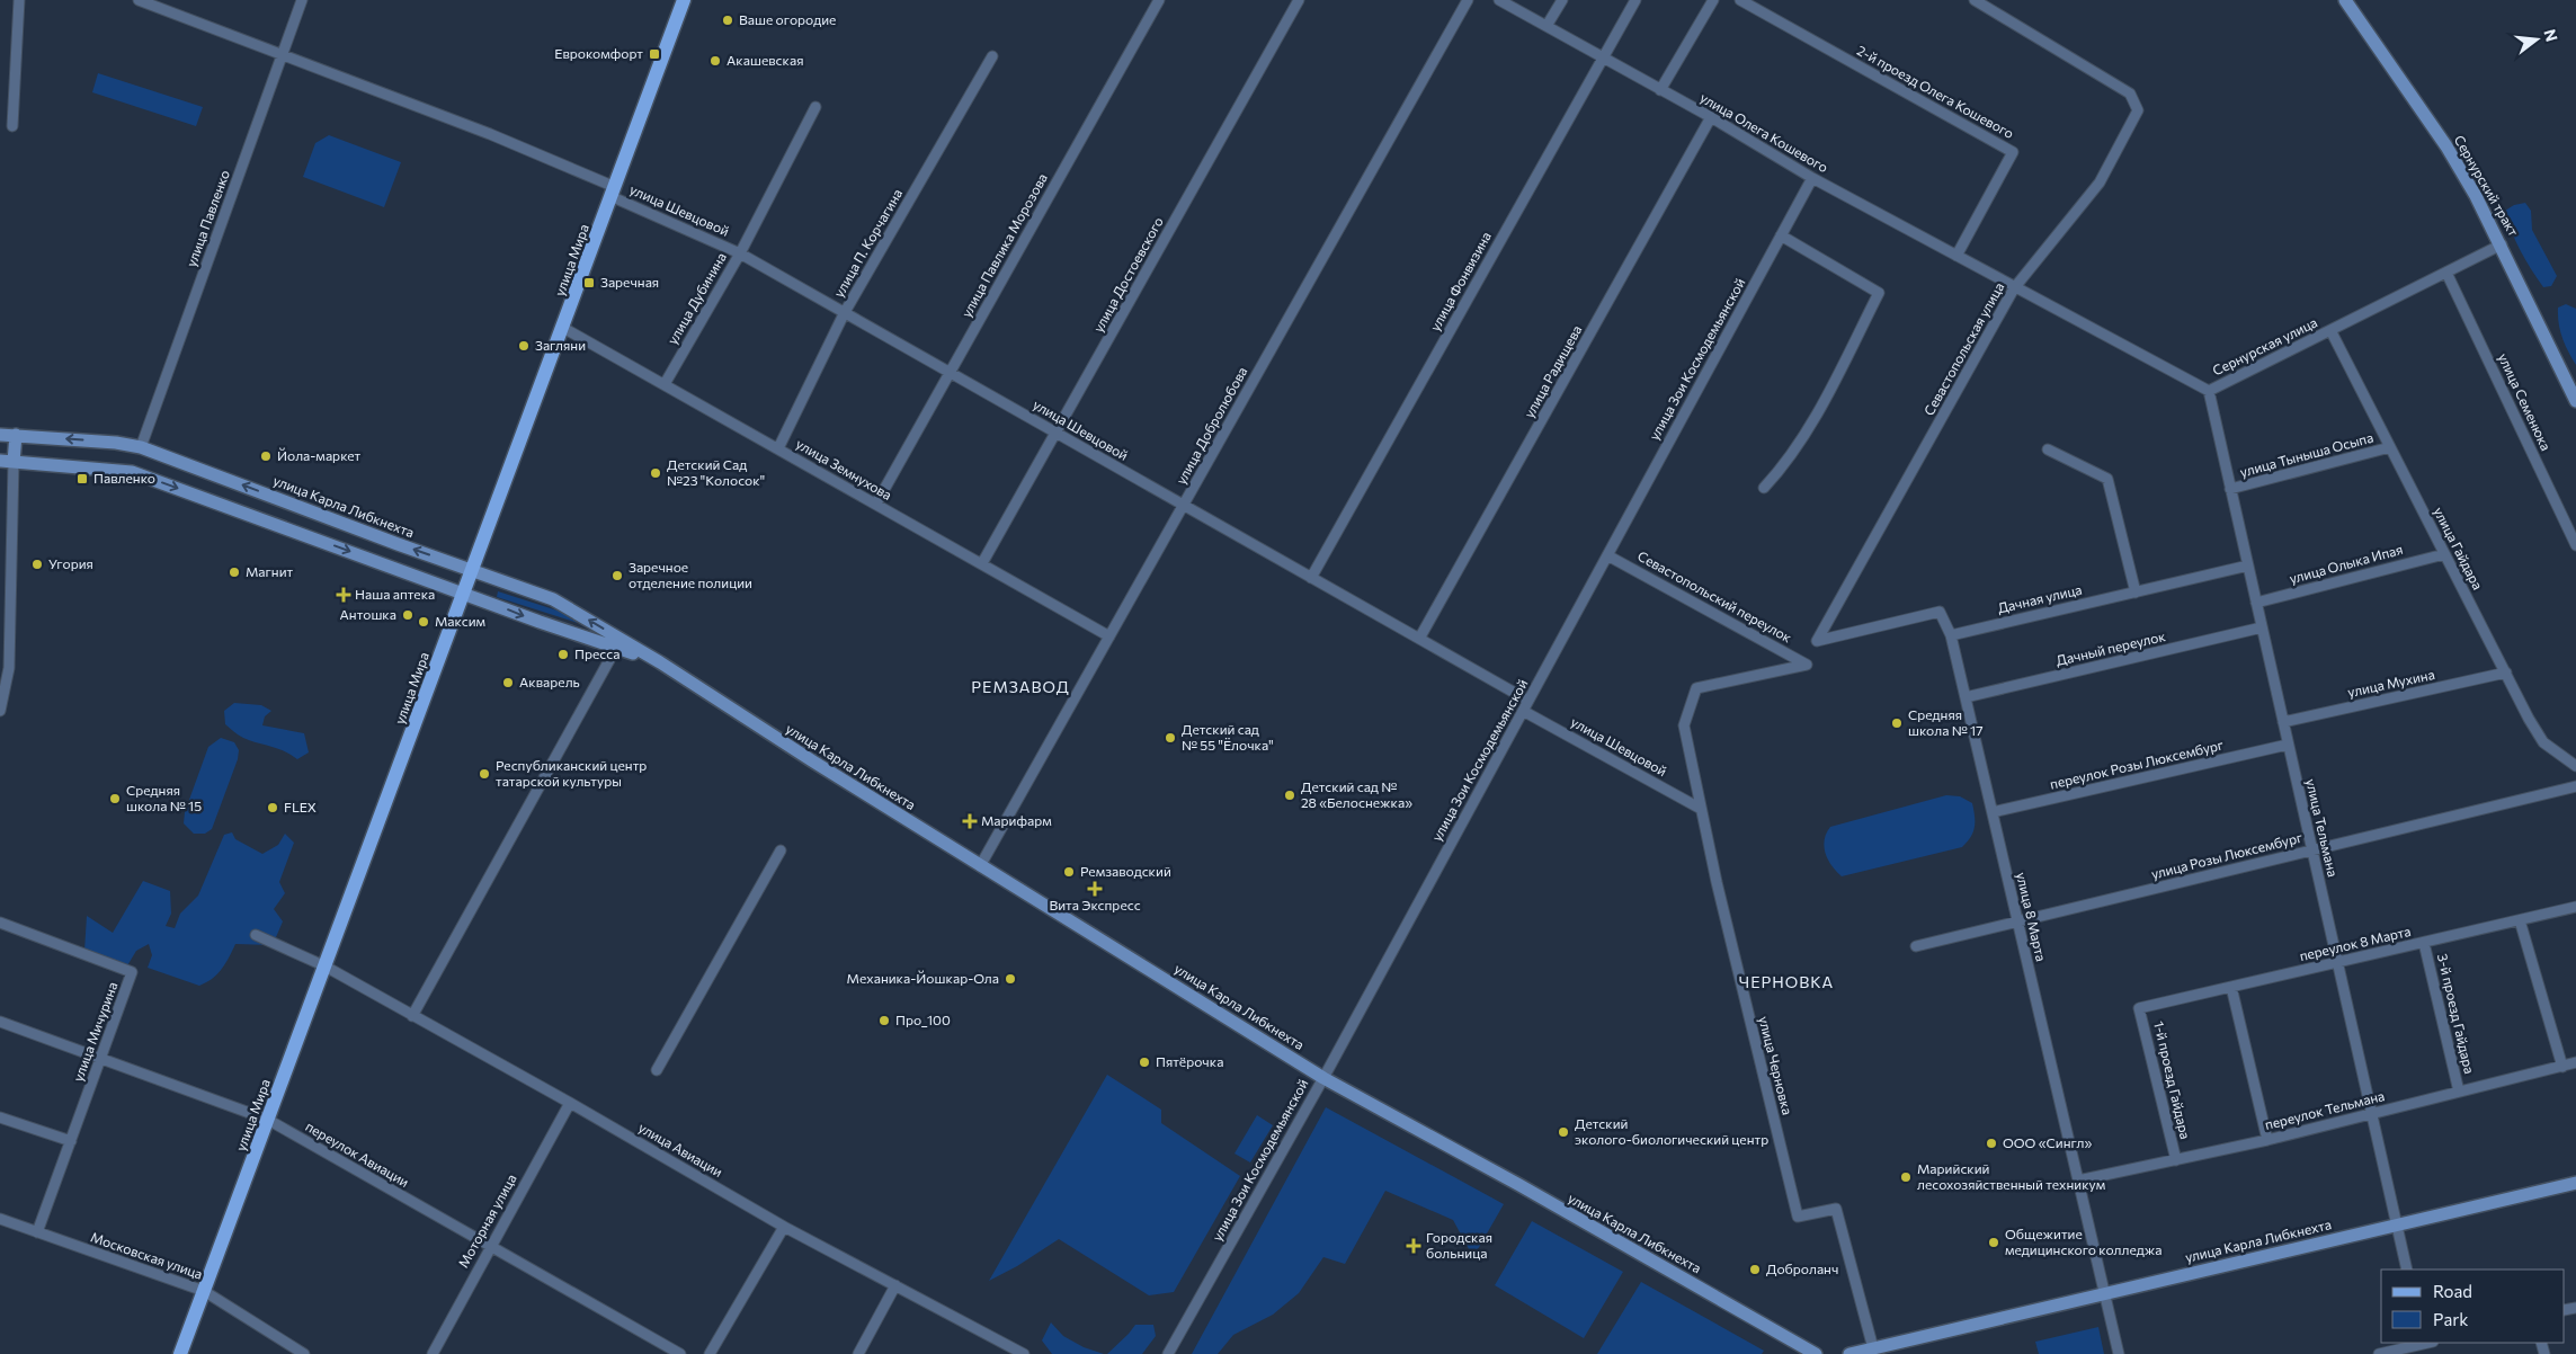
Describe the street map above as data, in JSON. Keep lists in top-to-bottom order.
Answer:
{
  "streets": {
    "main road": ["Сернурский тракт", "улица Мира", "улица Карла Либкнехта"],
    "street": [
      "2-й проезд Олега Кошевого",
      "улица Олега Кошевого",
      "улица Шевцовой",
      "улица Павленко",
      "улица П. Корчагина",
      "улица Павлика Морозова",
      "улица Достоевского",
      "улица Фонвизина",
      "улица Дубинина",
      "Сернурская улица",
      "Севастопольская улица",
      "улица Зои Космодемьянской",
      "улица Радищева",
      "улица Семенюка",
      "улица Добролюбова",
      "улица Тыныша Осыпа",
      "улица Земнухова",
      "улица Гайдара",
      "улица Олыка Ипая",
      "Севастопольский переулок",
      "Дачная улица",
      "Дачный переулок",
      "улица Мухина",
      "переулок Розы Люксембург",
      "улица Тельмана",
      "улица Розы Люксембург",
      "улица 8 Марта",
      "переулок 8 Марта",
      "3-й проезд Гайдара",
      "улица Мичурина",
      "улица Черновка",
      "1-й проезд Гайдара",
      "переулок Тельмана",
      "улица Авиации",
      "переулок Авиации",
      "Моторная улица",
      "Московская улица"
    ]
  },
  "crossings": [
    ["2-й проезд Олега Кошевого", "улица Олега Кошевого"],
    ["улица Олега Кошевого", "улица Фонвизина"],
    ["улица Олега Кошевого", "Сернурская улица"],
    ["улица Олега Кошевого", "Севастопольская улица"],
    ["улица Олега Кошевого", "улица Зои Космодемьянской"],
    ["улица Олега Кошевого", "улица Радищева"],
    ["Сернурский тракт", "Сернурская улица"],
    ["улица Шевцовой", "улица Павленко"],
    ["улица Шевцовой", "улица П. Корчагина"],
    ["улица Шевцовой", "улица Павлика Морозова"],
    ["улица Шевцовой", "улица Мира"],
    ["улица Шевцовой", "улица Достоевского"],
    ["улица Шевцовой", "улица Фонвизина"],
    ["улица Шевцовой", "улица Дубинина"],
    ["улица Шевцовой", "улица Зои Космодемьянской"],
    ["улица Шевцовой", "улица Радищева"],
    ["улица Шевцовой", "улица Добролюбова"],
    ["улица Шевцовой", "улица Черновка"],
    ["улица Павленко", "улица Карла Либкнехта"],
    ["улица П. Корчагина", "улица Земнухова"],
    ["улица Павлика Морозова", "улица Земнухова"],
    ["улица Мира", "улица Земнухова"],
    ["улица Мира", "улица Карла Либкнехта"],
    ["улица Мира", "улица Авиации"],
    ["улица Мира", "переулок Авиации"],
    ["улица Мира", "Московская улица"],
    ["улица Достоевского", "улица Земнухова"],
    ["улица Дубинина", "улица Земнухова"],
    ["Сернурская улица", "Севастопольская улица"],
    ["Сернурская улица", "улица Семенюка"],
    ["Сернурская улица", "улица Гайдара"],
    ["Сернурская улица", "улица Тельмана"],
    ["Севастопольская улица", "улица 8 Марта"],
    ["улица Зои Космодемьянской", "улица Карла Либкнехта"],
    ["улица Зои Космодемьянской", "Севастопольский переулок"],
    ["улица Добролюбова", "улица Земнухова"],
    ["улица Добролюбова", "улица Карла Либкнехта"],
    ["улица Тыныша Осыпа", "улица Гайдара"],
    ["улица Тыныша Осыпа", "улица Тельмана"],
    ["улица Карла Либкнехта", "улица Тельмана"],
    ["улица Карла Либкнехта", "улица 8 Марта"],
    ["улица Карла Либкнехта", "улица Черновка"],
    ["улица Гайдара", "улица Олыка Ипая"],
    ["улица Гайдара", "улица Мухина"],
    ["улица Олыка Ипая", "улица Тельмана"],
    ["Севастопольский переулок", "улица Черновка"],
    ["Дачная улица", "улица Тельмана"],
    ["Дачная улица", "улица 8 Марта"],
    ["Дачный переулок", "улица Тельмана"],
    ["Дачный переулок", "улица 8 Марта"],
    ["улица Мухина", "улица Тельмана"],
    ["переулок Розы Люксембург", "улица Тельмана"],
    ["переулок Розы Люксембург", "улица 8 Марта"],
    ["улица Тельмана", "улица Розы Люксембург"],
    ["улица Тельмана", "переулок 8 Марта"],
    ["улица Тельмана", "переулок Тельмана"],
    ["улица Розы Люксембург", "улица 8 Марта"],
    ["улица 8 Марта", "переулок Тельмана"],
    ["переулок 8 Марта", "3-й проезд Гайдара"],
    ["переулок 8 Марта", "1-й проезд Гайдара"],
    ["3-й проезд Гайдара", "переулок Тельмана"],
    ["улица Мичурина", "переулок Авиации"],
    ["улица Мичурина", "Московская улица"],
    ["1-й проезд Гайдара", "переулок Тельмана"],
    ["улица Авиации", "Моторная улица"],
    ["переулок Авиации", "Моторная улица"]
  ],
  "districts": ["РЕМЗАВОД", "ЧЕРНОВКА"],
  "places": {
    "other": [
      "Ваше огородие",
      "Акашевская",
      "Загляни",
      "Йола-маркет",
      "Детский Сад №23 \"Колосок\"",
      "Угория",
      "Магнит",
      "Заречное отделение полиции",
      "Антошка",
      "Максим",
      "Пресса",
      "Акварель",
      "Средняя школа № 17",
      "Детский сад № 55 \"Ёлочка\"",
      "Республиканский центр татарской культуры",
      "Детский сад № 28 «Белоснежка»",
      "Средняя школа № 15",
      "FLEX",
      "Ремзаводский",
      "Механика-Йошкар-Ола",
      "Про_100",
      "Пятёрочка",
      "Детский эколого-биологический центр",
      "ООО «Сингл»",
      "Марийский лесохозяйственный техникум",
      "Общежитие медицинского колледжа",
      "Доброланч"
    ],
    "transit": ["Еврокомфорт", "Заречная", "Павленко"],
    "health": [
      "Наша аптека",
      "Марифарм",
      "Вита Экспресс",
      "Городская больница"
    ]
  },
  "legend": ["Road", "Park"],
  "north": "right"
}
